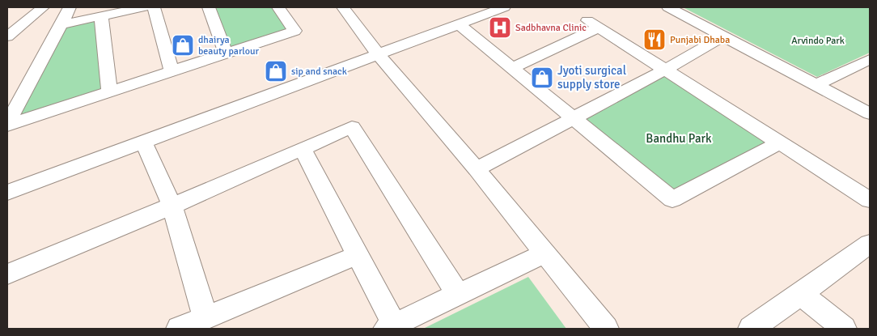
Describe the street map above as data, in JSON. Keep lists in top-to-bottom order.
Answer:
{
  "parks": ["Arvindo Park", "Bandhu Park"],
  "places": {
    "hospital": ["Sadbhavna Clinic"],
    "restaurant": ["Punjabi Dhaba"],
    "shop": ["dhairya beauty parlour", "sip and snack", "Jyoti surgical supply store"]
  }
}
